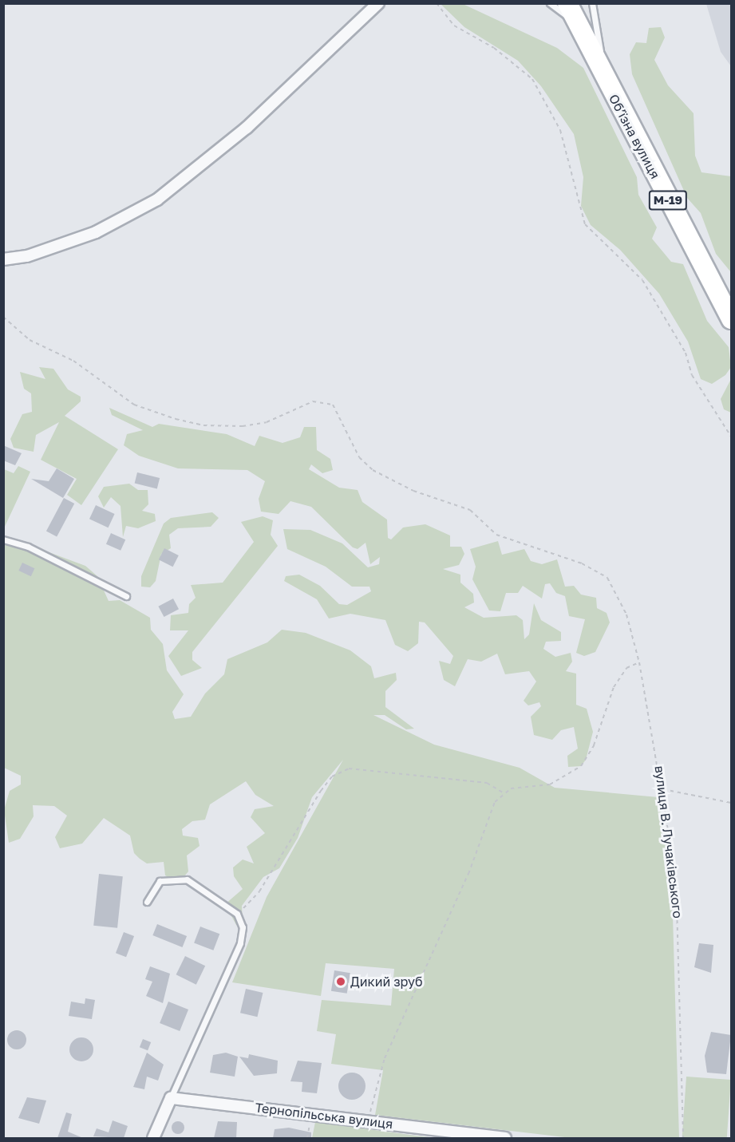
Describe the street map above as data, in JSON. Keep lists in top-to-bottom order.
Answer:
{
  "streets": {
    "highway": ["Обʼїзна вулиця", "М-19"],
    "street": ["Тернопільська вулиця"],
    "path": ["вулиця В. Лучаківського"]
  },
  "places": ["Дикий зруб"]
}
